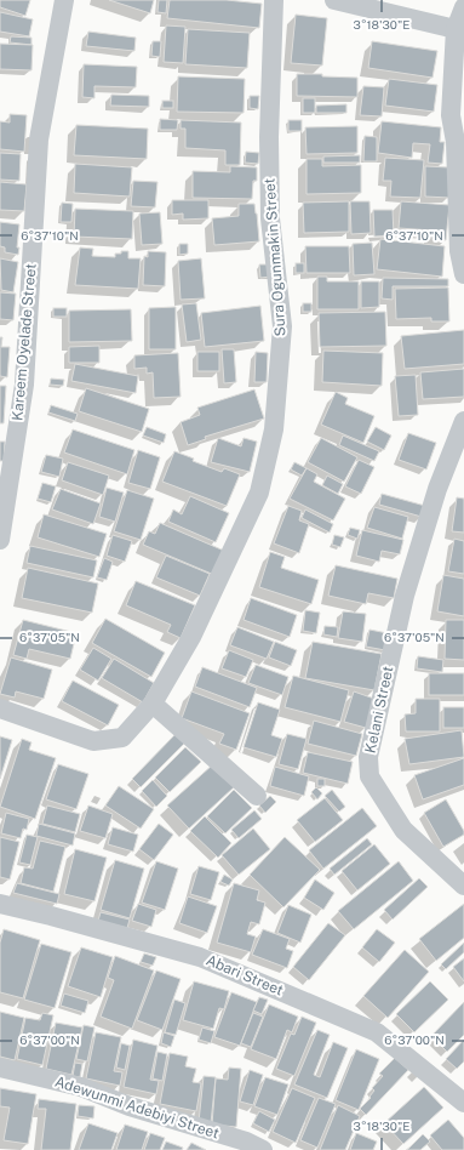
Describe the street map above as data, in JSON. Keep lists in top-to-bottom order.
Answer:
{
  "streets": {
    "street": [
      "Sura Ogunmakin Street",
      "Kareem Oyelade Street",
      "Kelani Street",
      "Abari Street",
      "Adewunmi Adebiyi Street"
    ]
  },
  "coordinates": [
    "3°18'30\"E",
    "6°37'10\"N",
    "6°37'05\"N",
    "6°37'00\"N"
  ]
}
